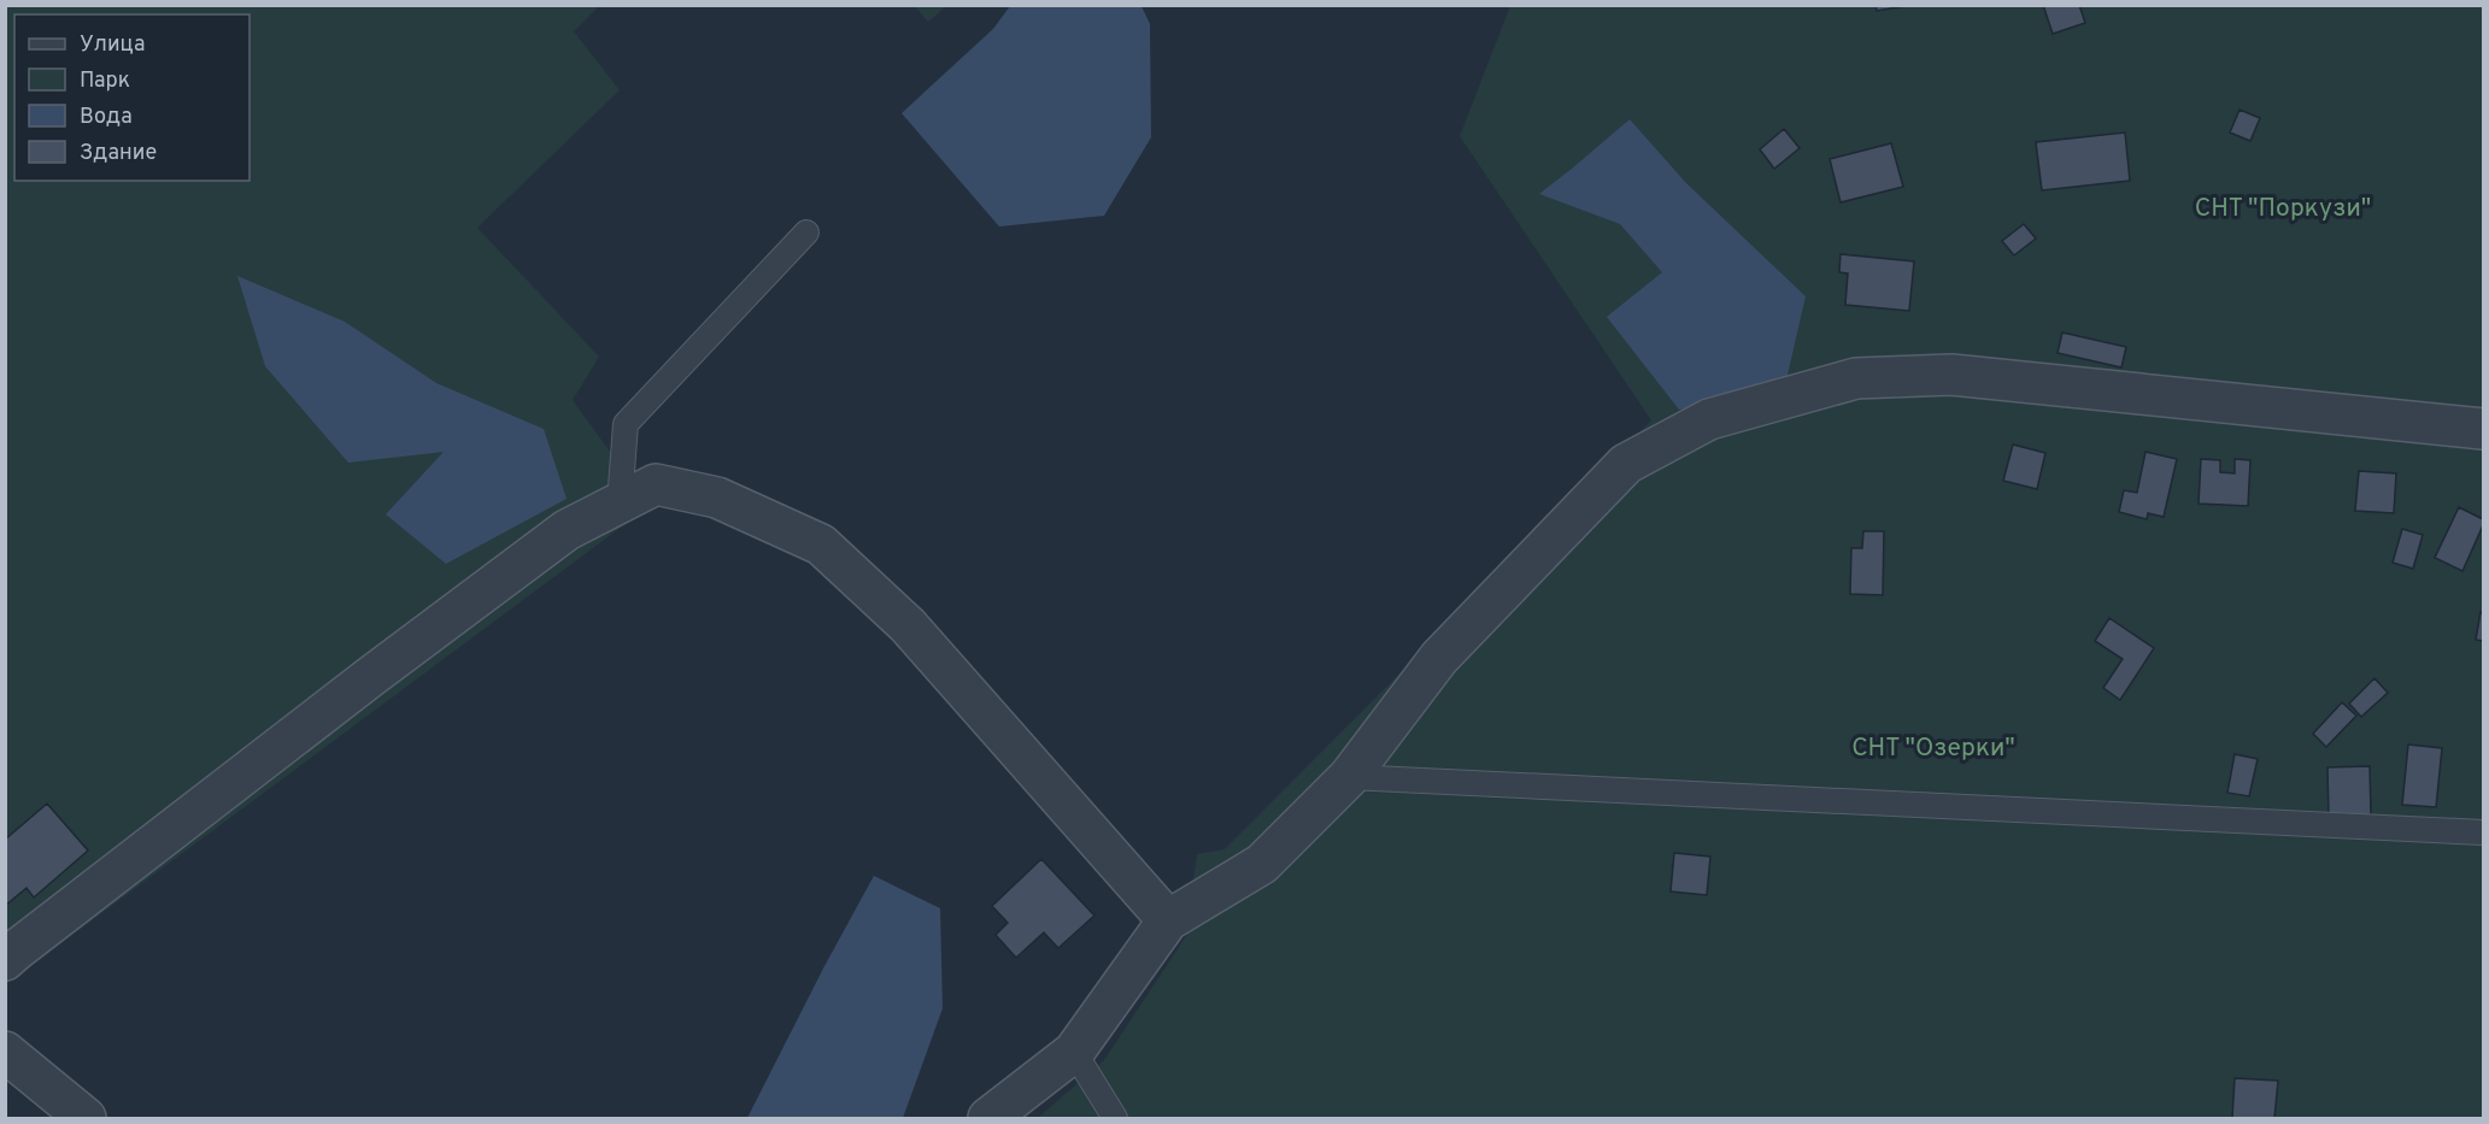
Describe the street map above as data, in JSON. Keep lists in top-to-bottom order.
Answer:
{
  "parks": ["СНТ \"Поркузи\"", "СНТ \"Озерки\""],
  "legend": [
    "Улица",
    "Парк",
    "Вода",
    "Здание"
  ]
}
